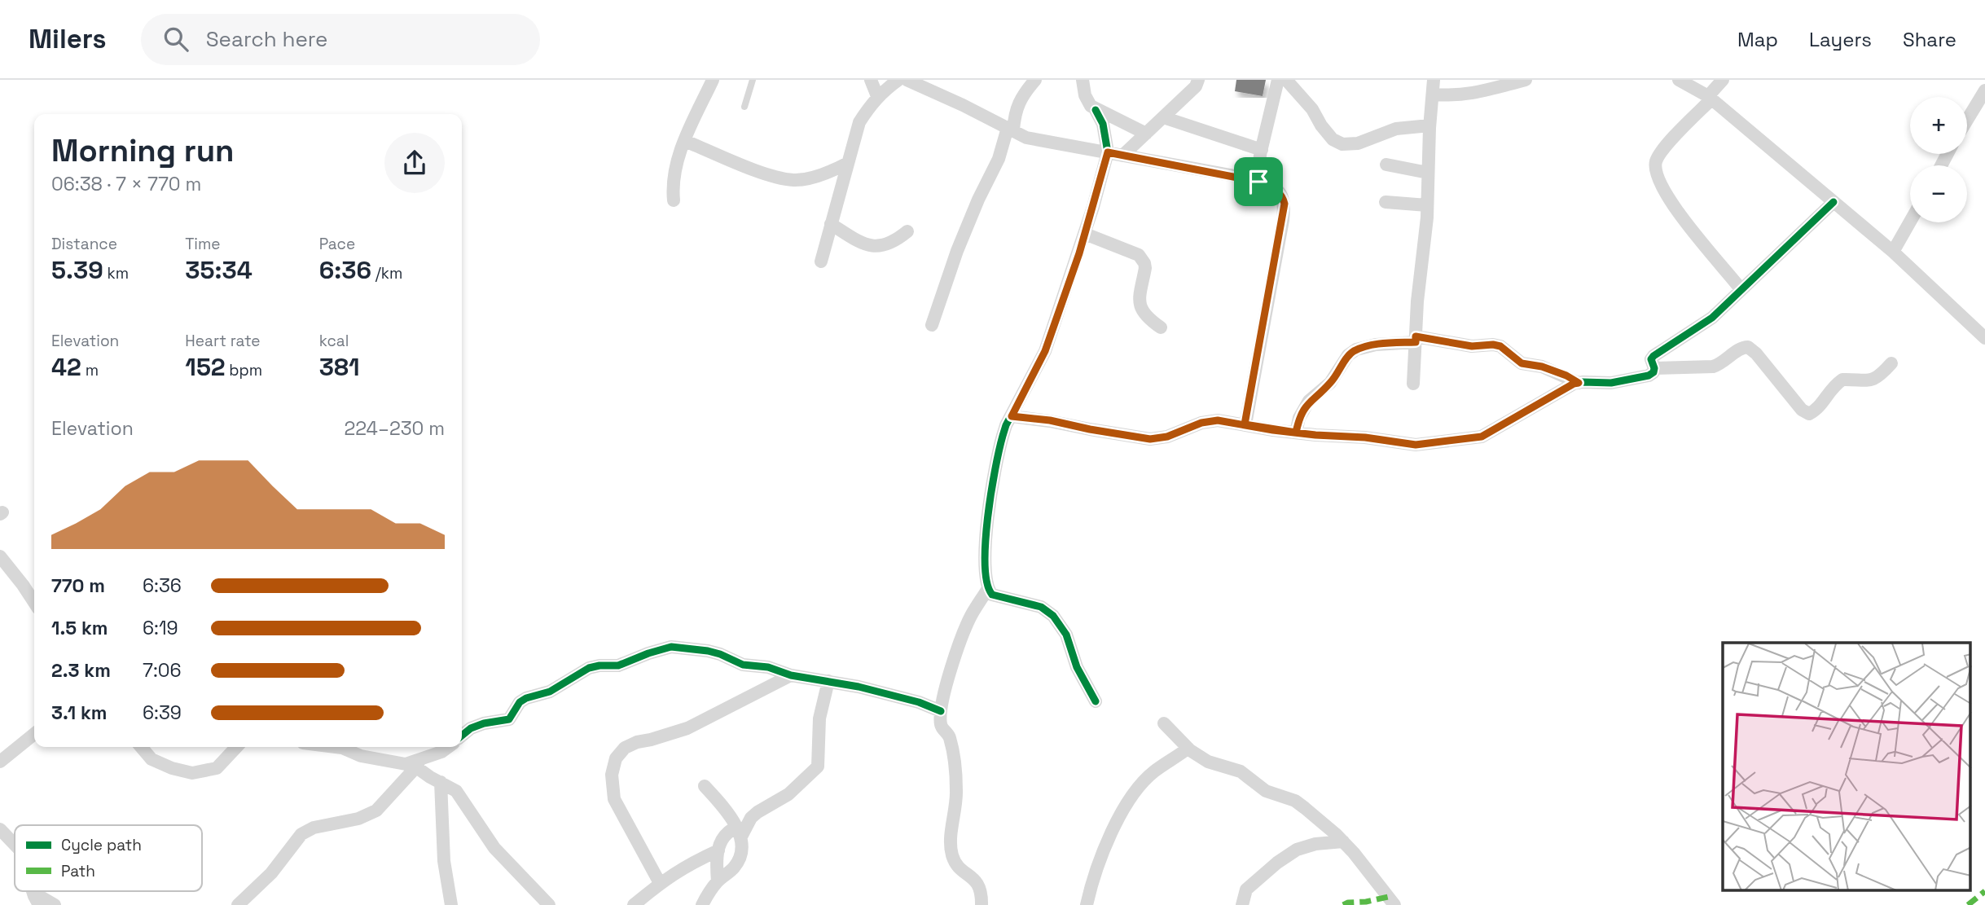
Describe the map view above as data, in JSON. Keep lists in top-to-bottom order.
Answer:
{
  "legend": ["Cycle path", "Path"],
  "page": {
    "header": "Milers",
    "search": "Search here",
    "nav": ["Map", "Layers", "Share"],
    "map_buttons": ["+", "−"],
    "heading": ["Morning run", "06:38 · 7 × 770 m"],
    "stats": [
      ["Distance", "5.39 km"],
      ["Time", "35:34"],
      ["Pace", "6:36 /km"],
      ["Elevation", "42 m"],
      ["Heart rate", "152 bpm"],
      ["kcal", "381"]
    ],
    "chart": ["Elevation", "224–230 m"],
    "list": [
      {
        "name": "770 m",
        "note": "6:36"
      },
      {
        "name": "1.5 km",
        "note": "6:19"
      },
      {
        "name": "2.3 km",
        "note": "7:06"
      },
      {
        "name": "3.1 km",
        "note": "6:39"
      }
    ]
  }
}
